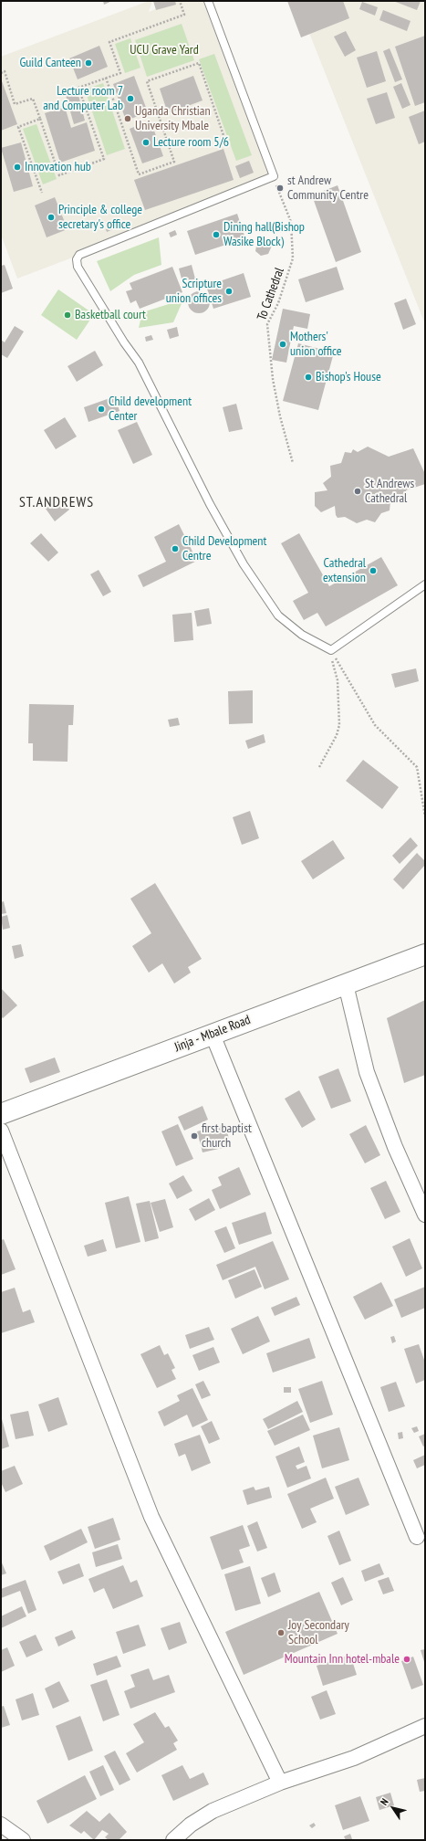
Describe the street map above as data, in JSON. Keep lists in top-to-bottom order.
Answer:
{
  "streets": {
    "main road": ["Jinja - Mbale Road"],
    "path": ["To Cathedral"]
  },
  "districts": ["ST.ANDREWS"],
  "parks": ["UCU Grave Yard"],
  "places": [
    "Guild Canteen",
    "Lecture room 7 and Computer Lab",
    "Uganda Christian University Mbale",
    "Lecture room 5/6",
    "Innovation hub",
    "st Andrew Community Centre",
    "Principle & college secretary's office",
    "Dining hall(Bishop Wasike Block)",
    "Scripture union offices",
    "Basketball court",
    "Mothers' union office",
    "Bishop's House",
    "Child development Center",
    "St Andrews Cathedral",
    "Child Development Centre",
    "Cathedral extension",
    "first baptist church",
    "Joy Secondary School",
    "Mountain Inn hotel-mbale"
  ],
  "north": "top left"
}
